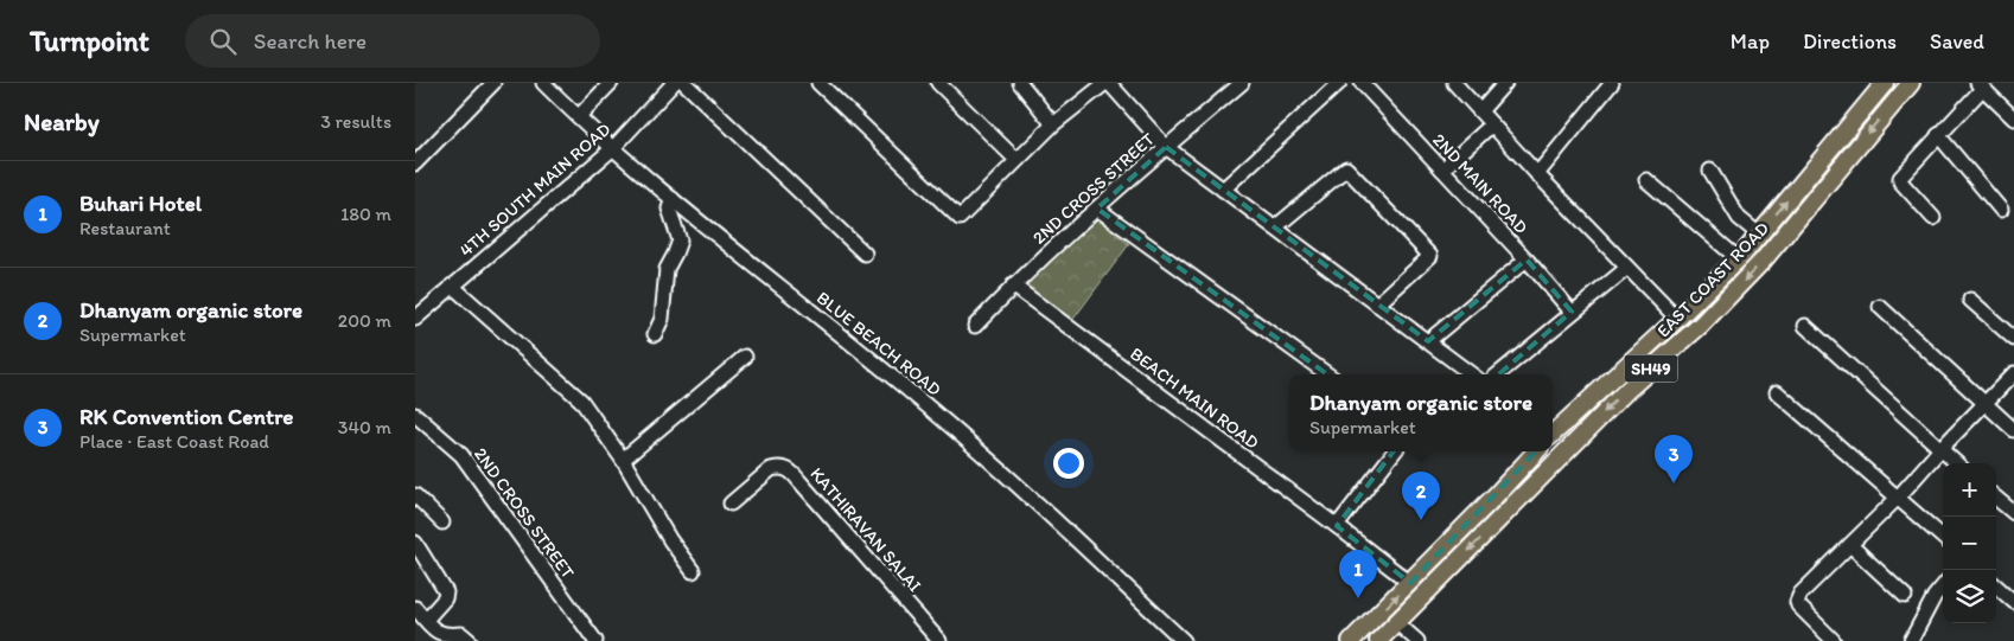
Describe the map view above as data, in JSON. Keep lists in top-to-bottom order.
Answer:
{
  "streets": {
    "main road": ["EAST COAST ROAD", "SH49"],
    "street": [
      "2ND MAIN ROAD",
      "2ND CROSS STREET",
      "4TH SOUTH MAIN ROAD",
      "BLUE BEACH ROAD",
      "BEACH MAIN ROAD",
      "KATHIRAVAN SALAI"
    ]
  },
  "crossings": [
    ["2ND CROSS STREET", "BEACH MAIN ROAD"],
    ["4TH SOUTH MAIN ROAD", "BLUE BEACH ROAD"],
    ["EAST COAST ROAD", "BEACH MAIN ROAD"]
  ],
  "page": {
    "header": "Turnpoint",
    "search": "Search here",
    "nav": ["Map", "Directions", "Saved"],
    "heading": ["Nearby", "3 results"],
    "list": [
      {
        "mark": "1",
        "name": "Buhari Hotel",
        "note": "Restaurant",
        "value": "180 m"
      },
      {
        "mark": "2",
        "name": "Dhanyam organic store",
        "note": "Supermarket",
        "value": "200 m"
      },
      {
        "mark": "3",
        "name": "RK Convention Centre",
        "note": "Place · East Coast Road",
        "value": "340 m"
      }
    ],
    "popup": ["Dhanyam organic store", "Supermarket"],
    "pins": ["3", "2", "1"],
    "map_buttons": ["+", "−"]
  }
}
